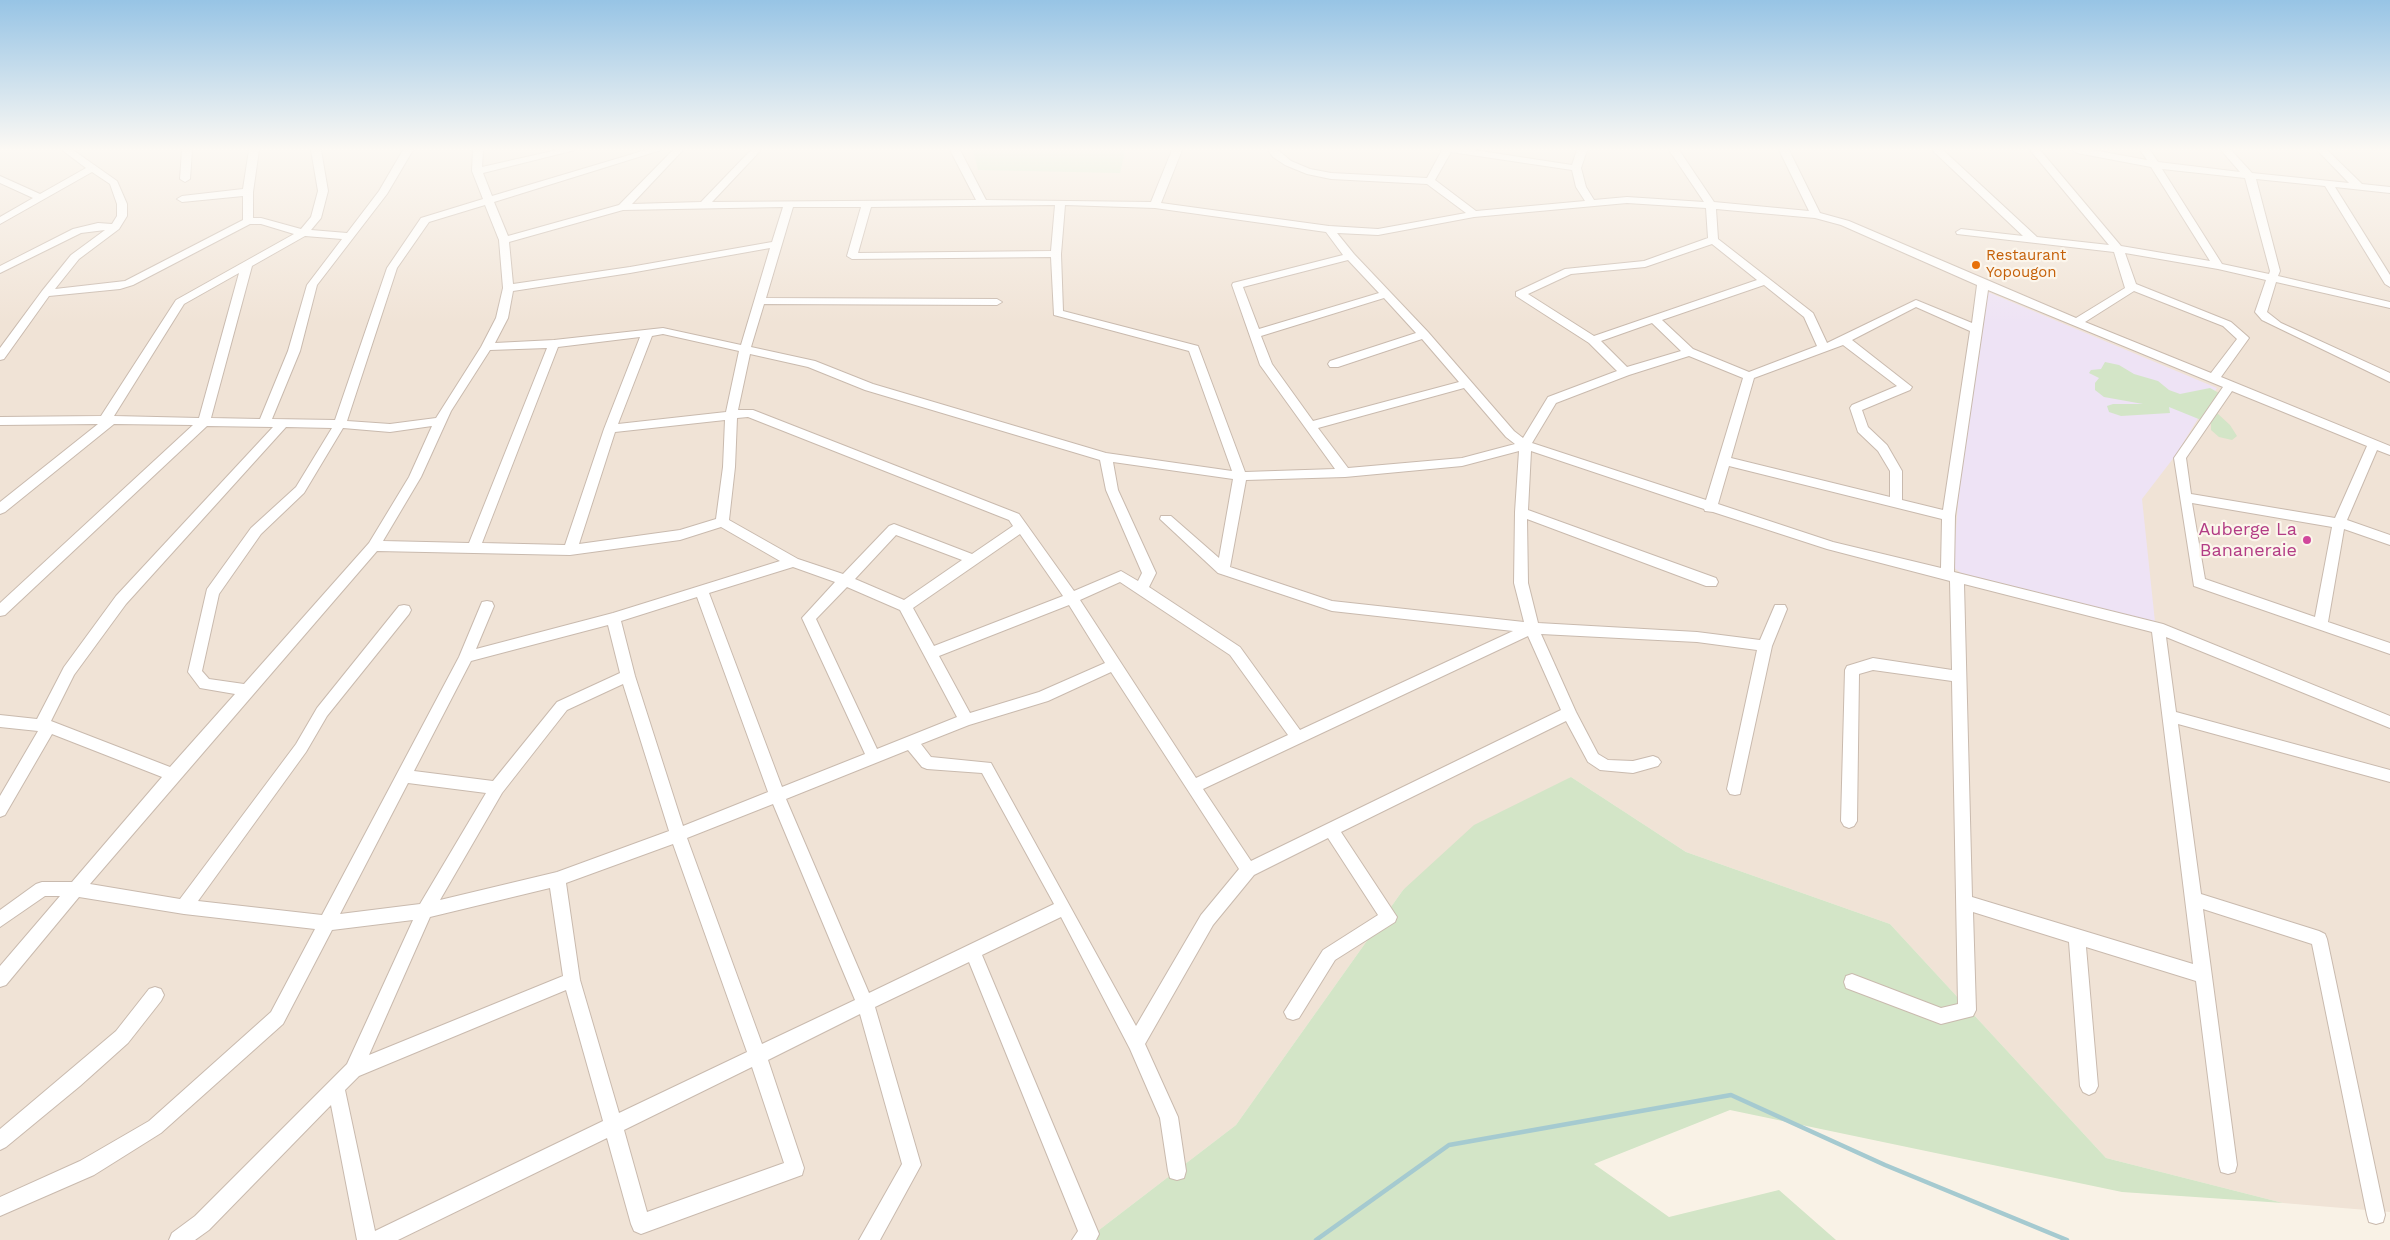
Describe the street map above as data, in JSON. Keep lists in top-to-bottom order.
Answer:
{
  "places": ["Restaurant Yopougon", "Auberge La Bananeraie"]
}
